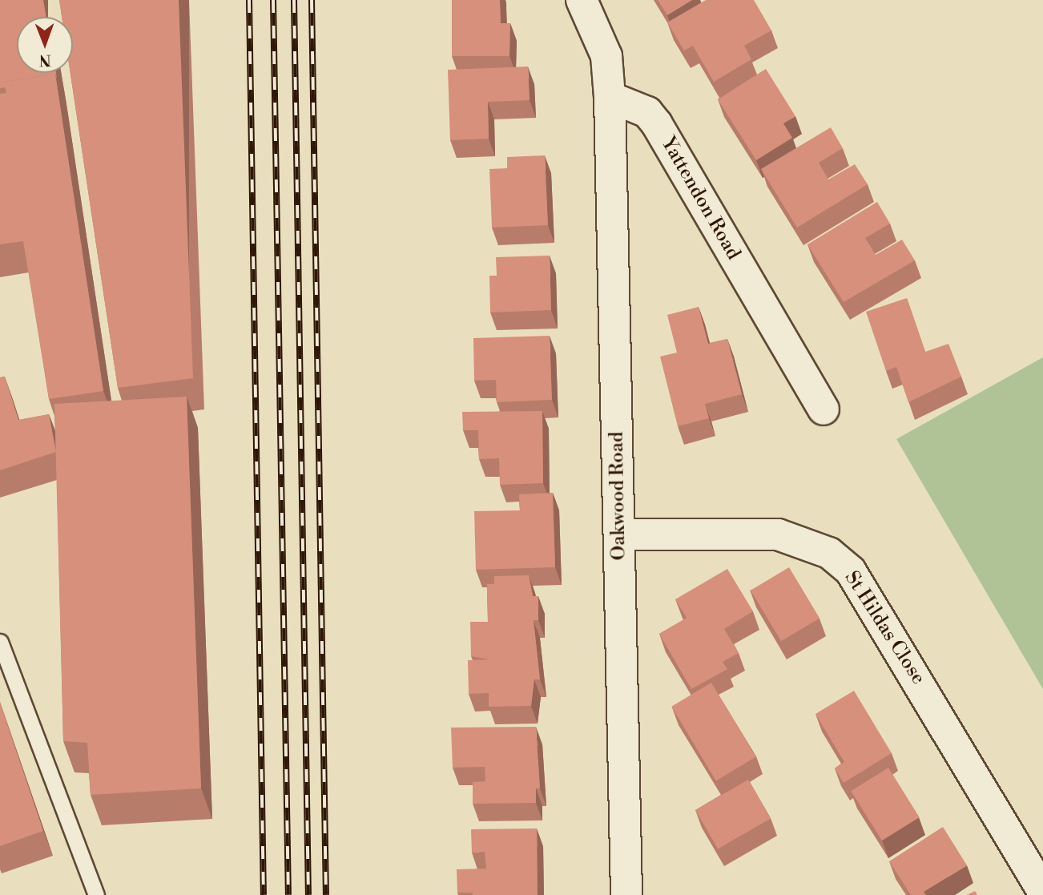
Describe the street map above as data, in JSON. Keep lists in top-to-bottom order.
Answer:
{
  "streets": {
    "street": ["Yattendon Road", "Oakwood Road", "St Hildas Close"]
  },
  "crossings": [
    ["Yattendon Road", "Oakwood Road"],
    ["Oakwood Road", "St Hildas Close"]
  ],
  "north": "bottom"
}
